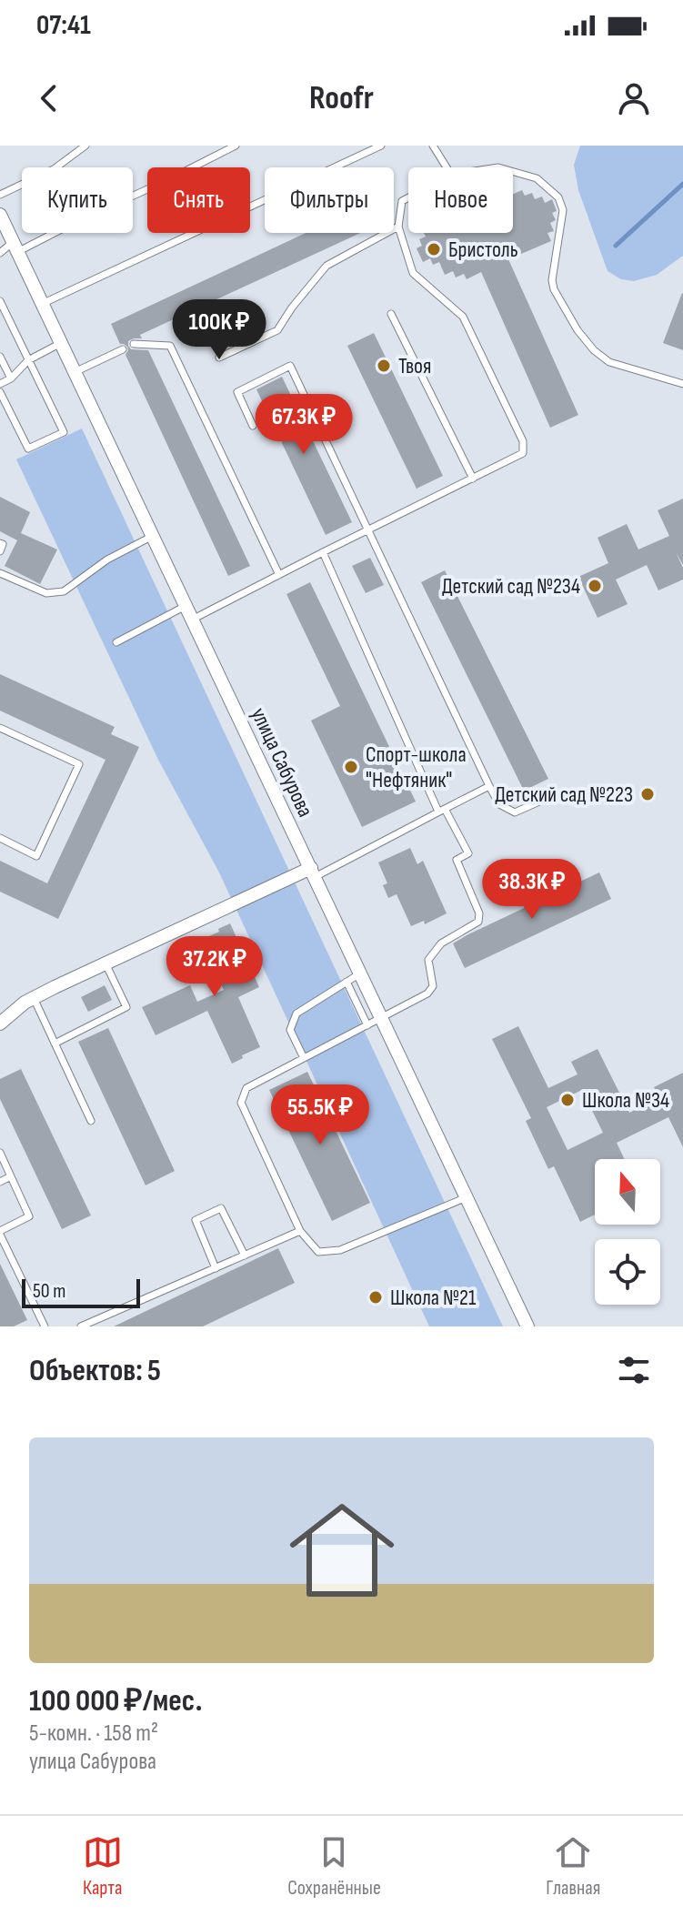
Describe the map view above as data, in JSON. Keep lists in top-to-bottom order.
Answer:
{
  "streets": {
    "street": ["улица Сабурова"]
  },
  "places": [
    "Бристоль",
    "Твоя",
    "Детский сад №234",
    "Спорт-школа \"Нефтяник\"",
    "Детский сад №223",
    "Школа №34",
    "Школа №21"
  ],
  "scale_bar": "50 m",
  "north": "top",
  "page": {
    "status": "07:41",
    "header": "Roofr",
    "chip": [
      "Купить",
      "Снять",
      "Фильтры",
      "Новое"
    ],
    "price": [
      "100K ₽",
      "67.3K ₽",
      "38.3K ₽",
      "37.2K ₽",
      "55.5K ₽"
    ],
    "scale": "50 m",
    "heading": "Объектов: 5",
    "list": [
      {
        "name": "100 000 ₽/мес.",
        "note": "5-комн. · 158 m² · улица Сабурова"
      }
    ],
    "tabs": ["Карта", "Сохранённые", "Главная"]
  }
}
